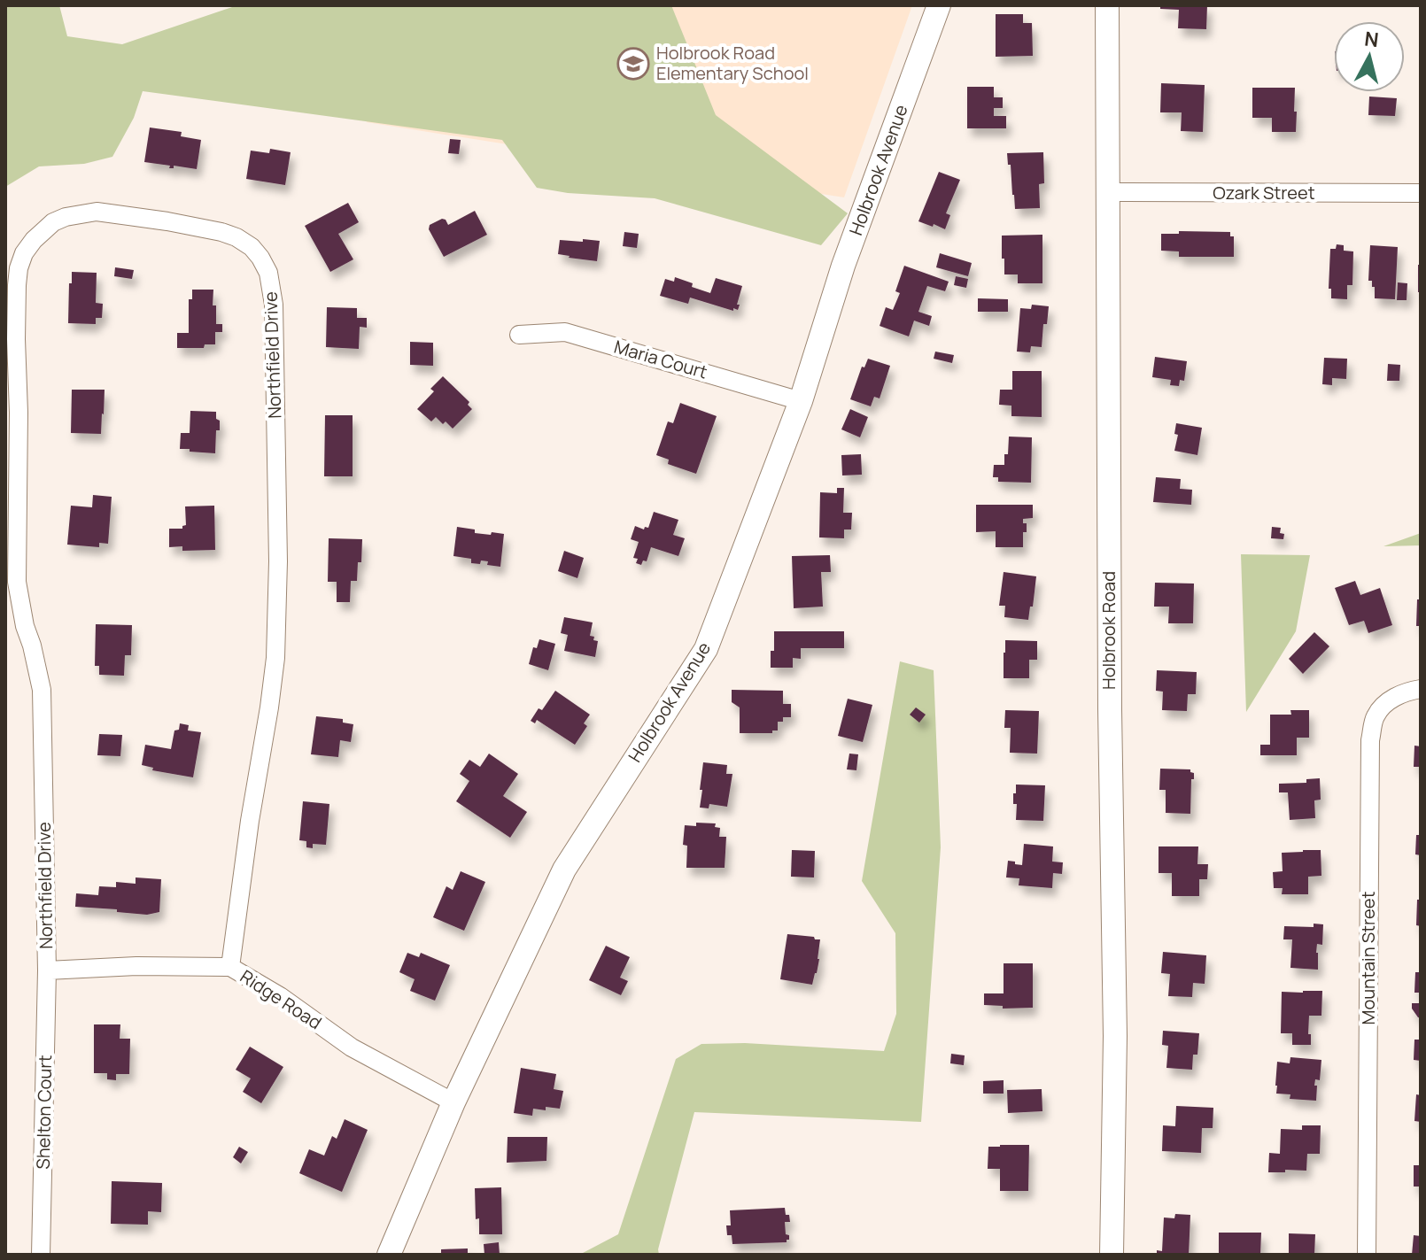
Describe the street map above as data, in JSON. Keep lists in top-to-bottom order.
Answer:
{
  "streets": {
    "street": [
      "Holbrook Avenue",
      "Ozark Street",
      "Northfield Drive",
      "Maria Court",
      "Holbrook Road",
      "Mountain Street",
      "Ridge Road",
      "Shelton Court"
    ]
  },
  "crossings": [
    ["Holbrook Avenue", "Maria Court"],
    ["Holbrook Avenue", "Ridge Road"],
    ["Ozark Street", "Holbrook Road"],
    ["Northfield Drive", "Ridge Road"],
    ["Northfield Drive", "Shelton Court"],
    ["Ridge Road", "Shelton Court"]
  ],
  "places": {
    "school or university": ["Holbrook Road Elementary School"]
  },
  "north": "top"
}
